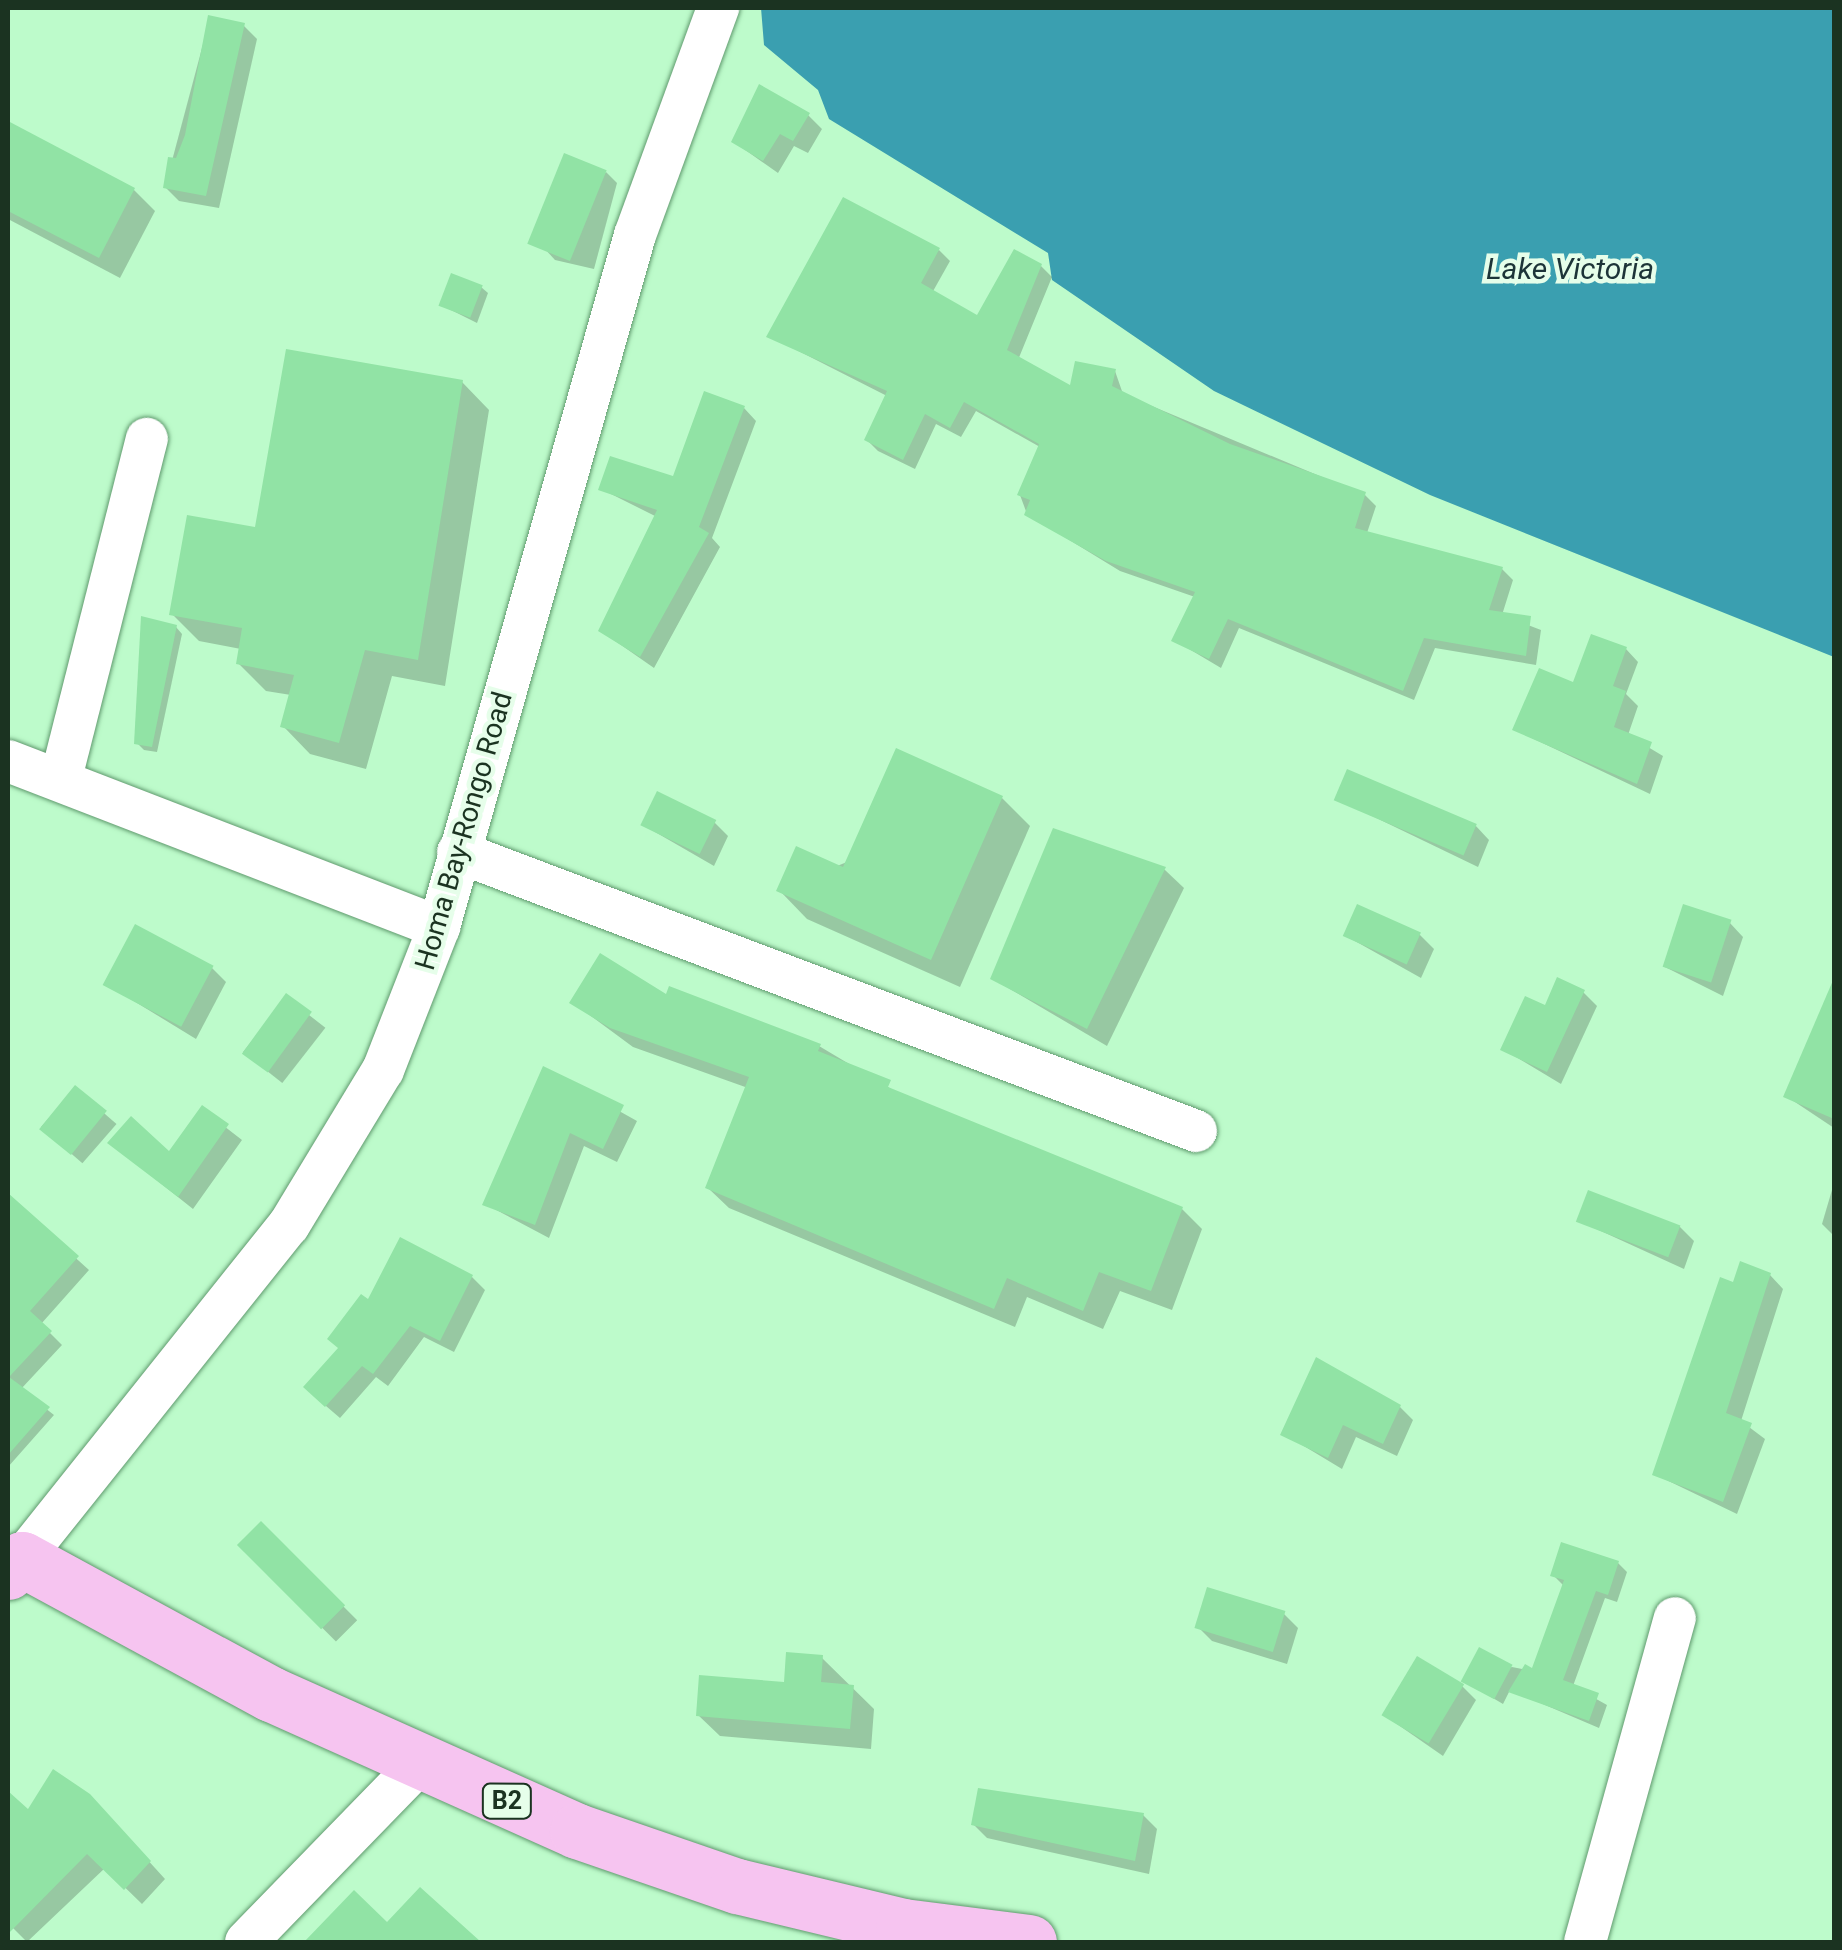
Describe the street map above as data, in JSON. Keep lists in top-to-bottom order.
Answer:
{
  "streets": {
    "highway": ["B2"],
    "street": ["Homa Bay-Rongo Road"]
  },
  "crossings": [
    ["Homa Bay-Rongo Road", "B2"]
  ],
  "water": ["Lake Victoria"]
}
